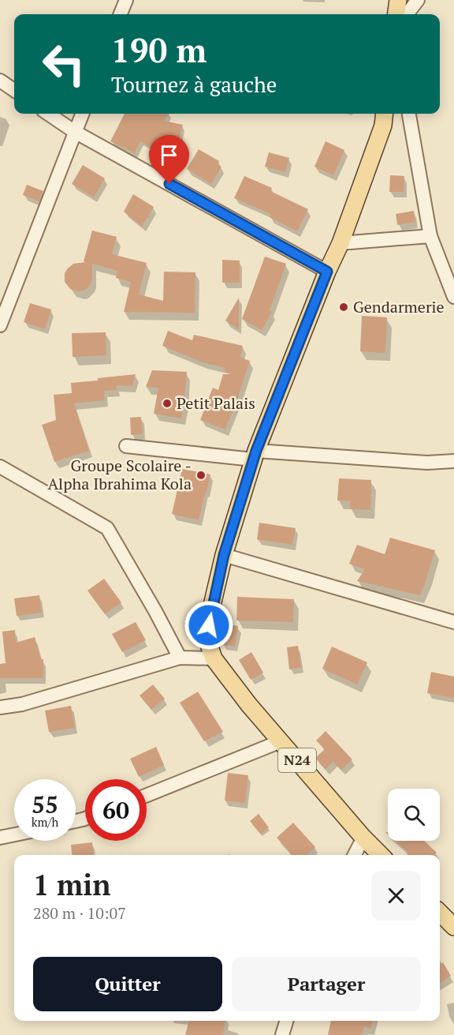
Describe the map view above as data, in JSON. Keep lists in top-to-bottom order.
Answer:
{
  "streets": {
    "main road": ["N24"]
  },
  "places": ["Gendarmerie", "Petit Palais", "Groupe Scolaire - Alpha Ibrahima Kola"],
  "page": {
    "turn": ["190 m", "Tournez à gauche"],
    "speed": "55 km/h",
    "limit": "60",
    "heading": ["1 min", "280 m · 10:07"],
    "buttons": ["Quitter", "Partager"]
  }
}
